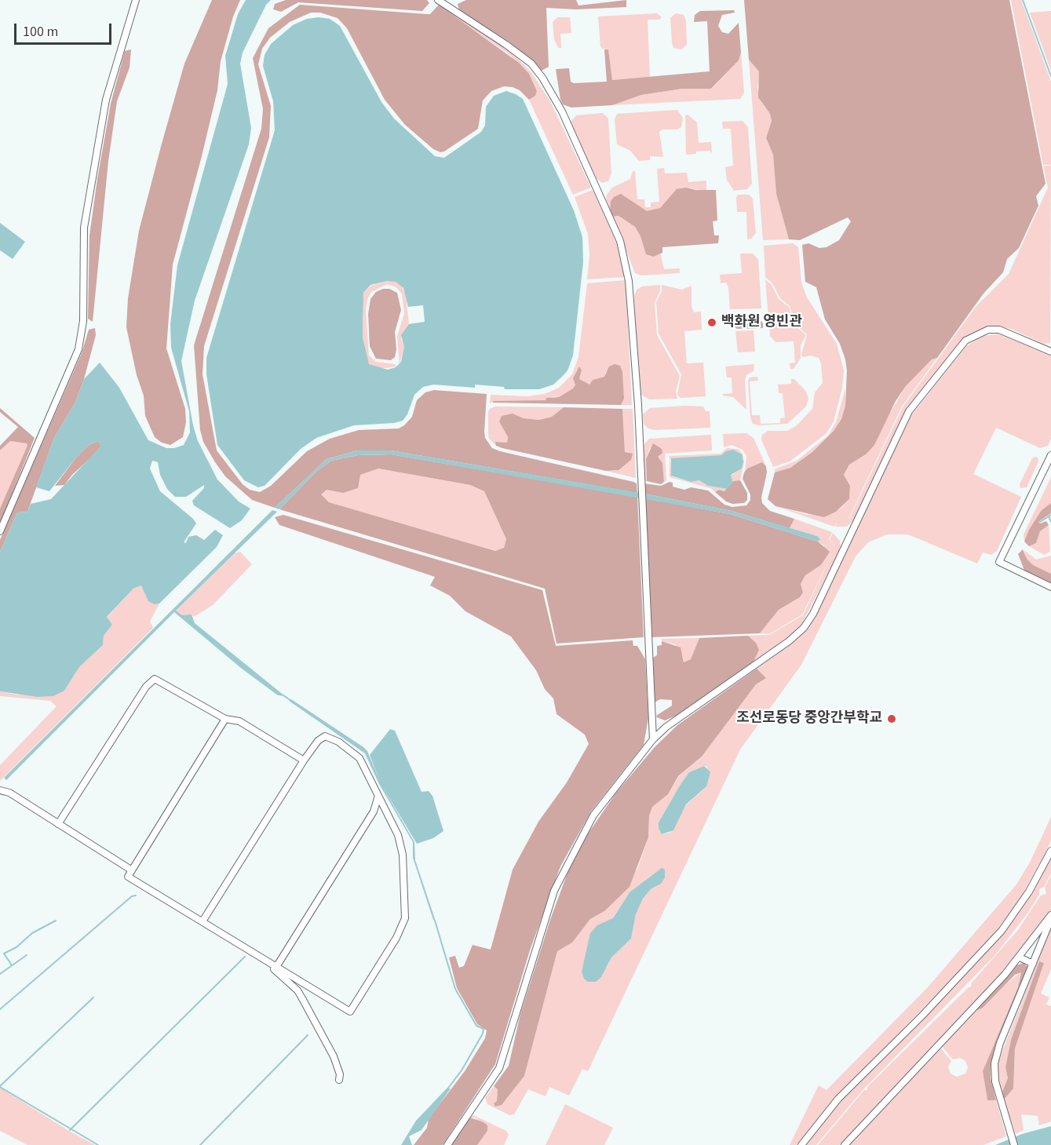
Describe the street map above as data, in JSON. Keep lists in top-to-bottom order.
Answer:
{
  "places": ["백화원 영빈관", "조선로동당 중앙간부학교"],
  "scale_bar": "100 m"
}
